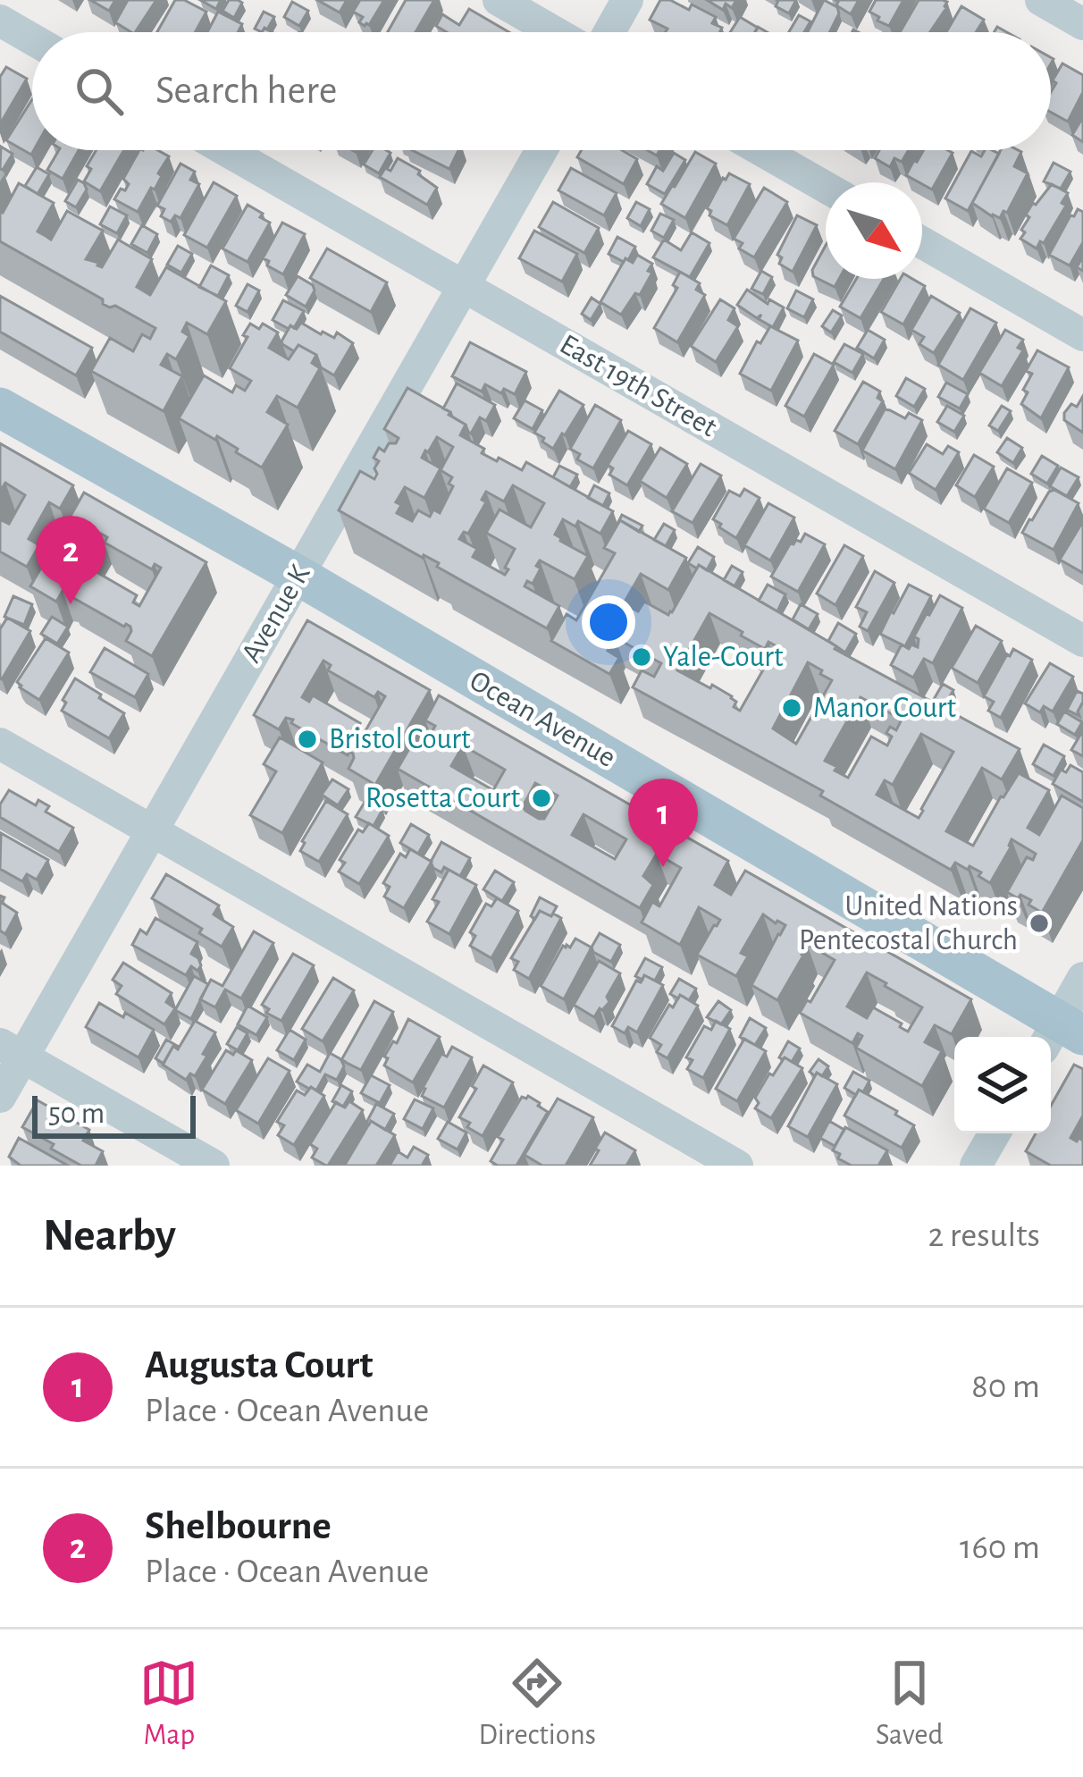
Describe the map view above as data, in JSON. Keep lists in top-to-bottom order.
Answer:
{
  "streets": {
    "main road": ["Ocean Avenue"],
    "street": ["East 19th Street", "Avenue K"]
  },
  "crossings": [
    ["East 19th Street", "Avenue K"],
    ["Avenue K", "Ocean Avenue"]
  ],
  "places": [
    "Yale-Court",
    "Manor Court",
    "Bristol Court",
    "Rosetta Court",
    "United Nations Pentecostal Church"
  ],
  "scale_bar": "50 m",
  "north": "bottom right",
  "page": {
    "search": "Search here",
    "pins": ["2", "1"],
    "scale": "50 m",
    "heading": ["Nearby", "2 results"],
    "list": [
      {
        "mark": "1",
        "name": "Augusta Court",
        "note": "Place · Ocean Avenue",
        "value": "80 m"
      },
      {
        "mark": "2",
        "name": "Shelbourne",
        "note": "Place · Ocean Avenue",
        "value": "160 m"
      }
    ],
    "nav": ["Map", "Directions", "Saved"]
  }
}
